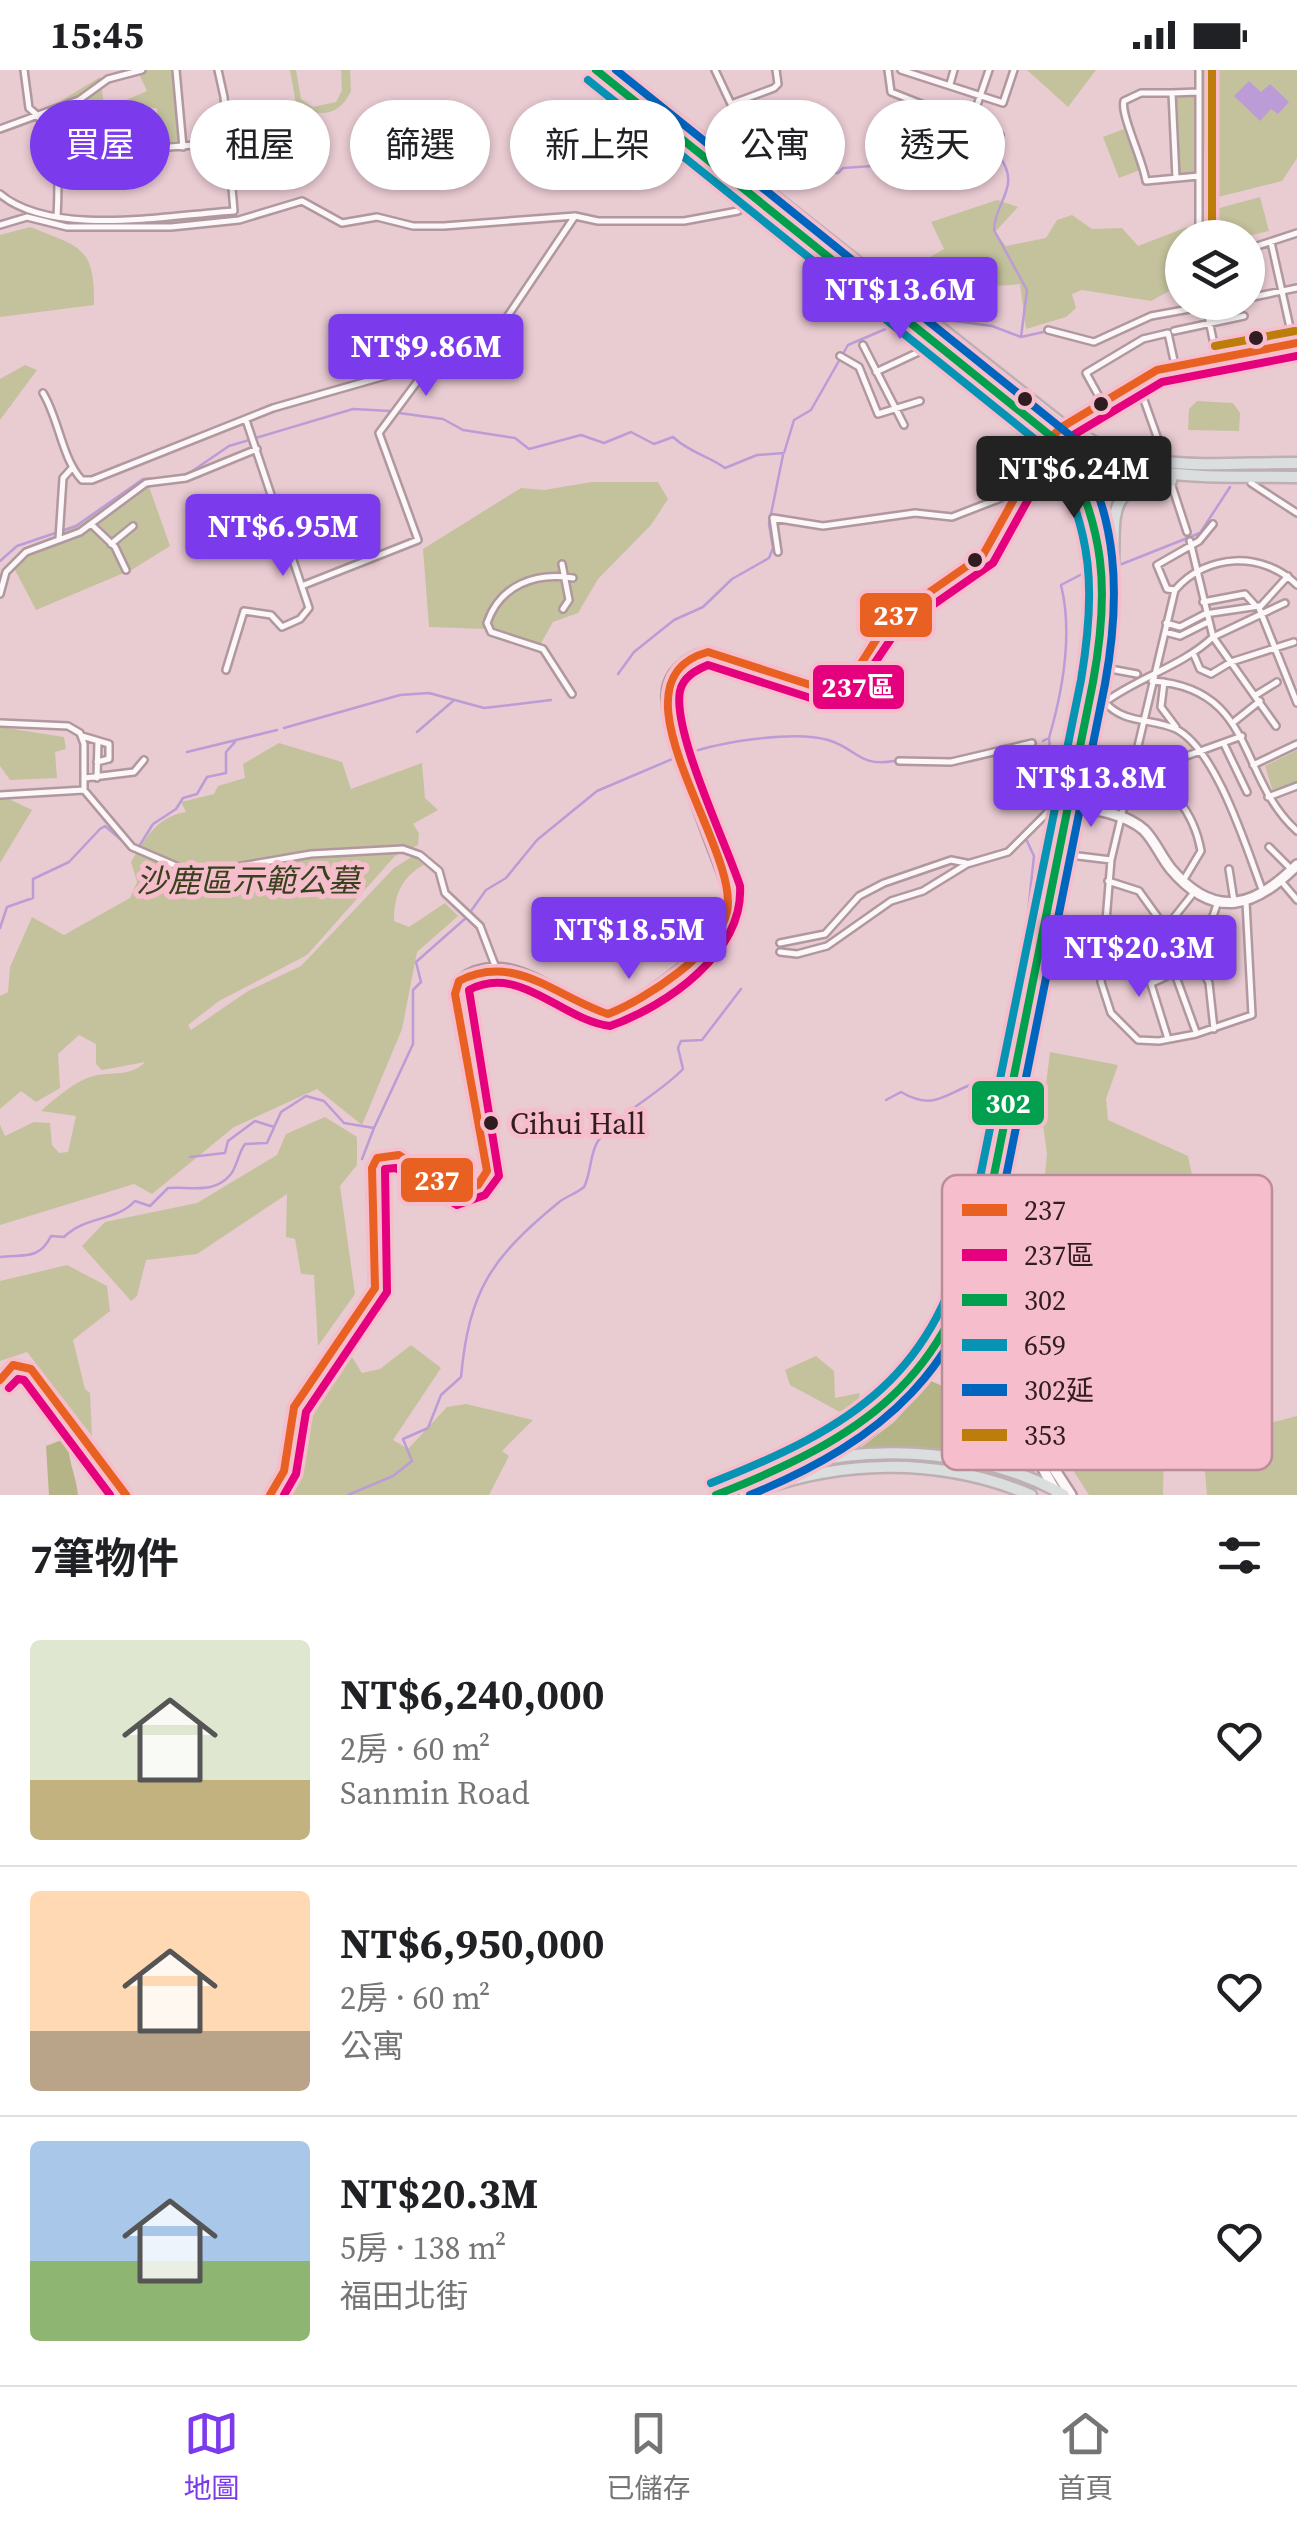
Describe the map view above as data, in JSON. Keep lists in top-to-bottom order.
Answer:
{
  "parks": ["沙鹿區示範公墓"],
  "places": ["Cihui Hall"],
  "lines": [
    "transit line 302",
    "transit line 302延",
    "transit line 353",
    "transit line 659",
    "transit line 237",
    "transit line 237區"
  ],
  "legend": [
    "237",
    "237區",
    "302",
    "659",
    "302延",
    "353"
  ],
  "page": {
    "status": "15:45",
    "chip": [
      "買屋",
      "租屋",
      "篩選",
      "新上架",
      "公寓",
      "透天"
    ],
    "price": [
      "NT$13.6M",
      "NT$9.86M",
      "NT$6.24M",
      "NT$6.95M",
      "NT$13.8M",
      "NT$18.5M",
      "NT$20.3M"
    ],
    "heading": "7筆物件",
    "list": [
      {
        "name": "NT$6,240,000",
        "note": "2房 · 60 m² · Sanmin Road"
      },
      {
        "name": "NT$6,950,000",
        "note": "2房 · 60 m² · 公寓"
      },
      {
        "name": "NT$20.3M",
        "note": "5房 · 138 m² · 福田北街"
      }
    ],
    "tabs": ["地圖", "已儲存", "首頁"]
  }
}
